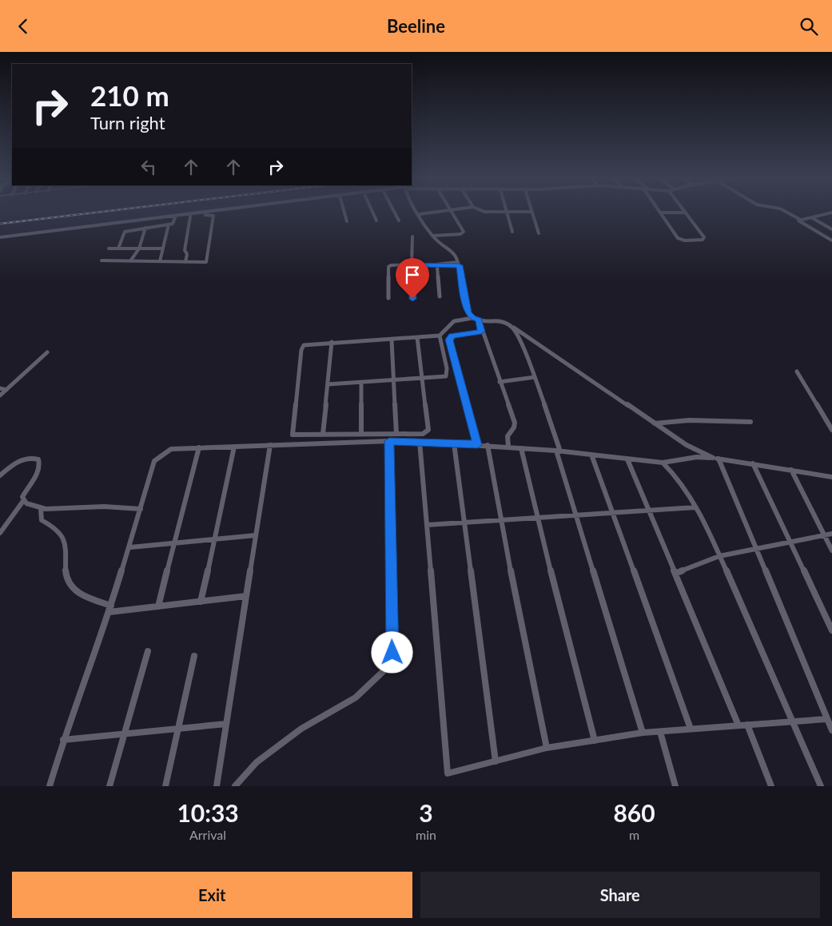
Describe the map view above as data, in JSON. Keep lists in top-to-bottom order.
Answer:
{
  "page": {
    "header": "Beeline",
    "turn": ["210 m", "Turn right"],
    "eta": [
      "10:33",
      "Arrival",
      "3",
      "min",
      "860",
      "m"
    ],
    "buttons": ["Exit", "Share"]
  }
}
